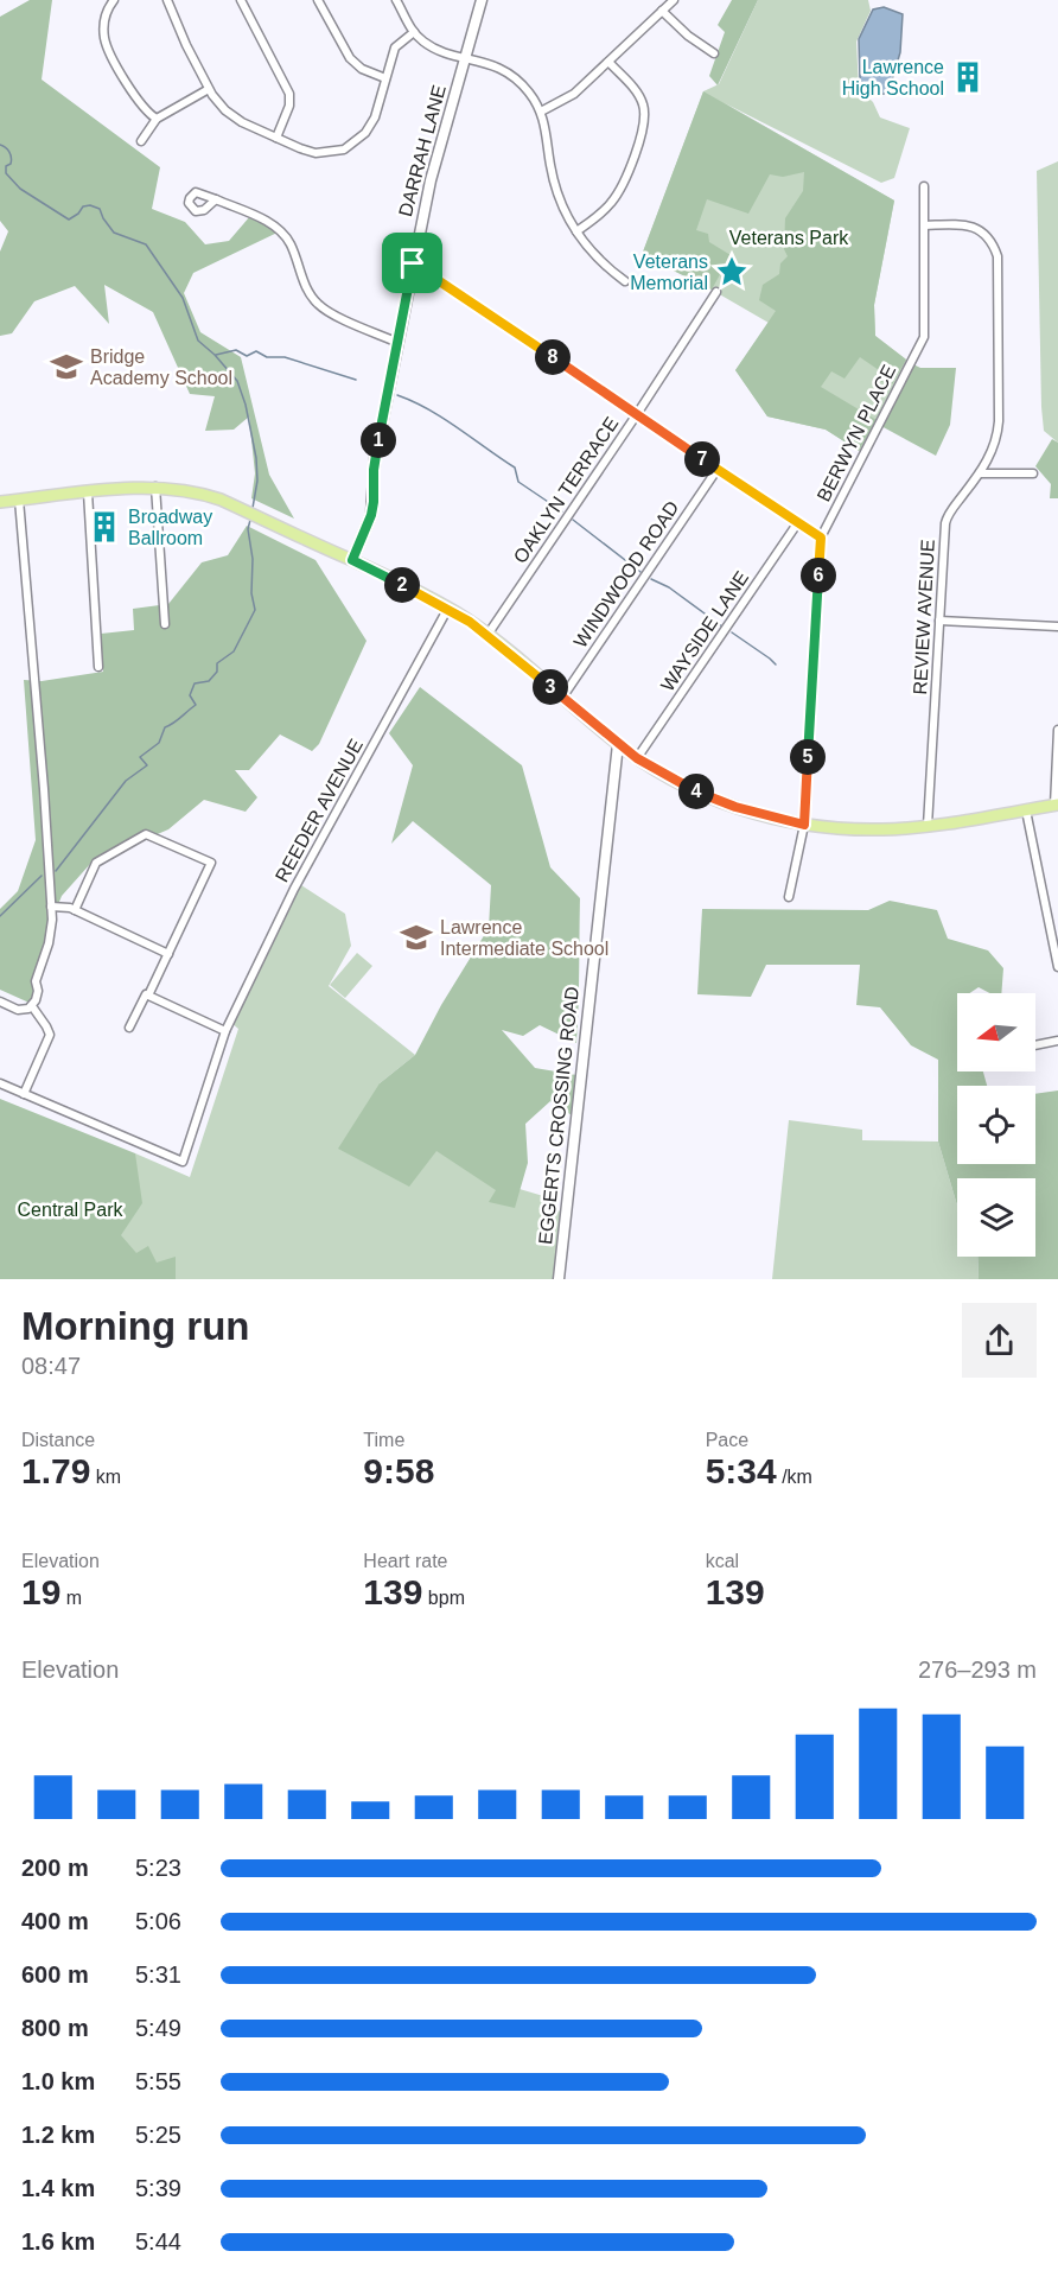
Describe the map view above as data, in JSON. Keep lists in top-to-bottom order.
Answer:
{
  "streets": {
    "street": [
      "DARRAH LANE",
      "BERWYN PLACE",
      "OAKLYN TERRACE",
      "WINDWOOD ROAD",
      "REVIEW AVENUE",
      "WAYSIDE LANE",
      "REEDER AVENUE",
      "EGGERTS CROSSING ROAD"
    ]
  },
  "crossings": [
    ["BERWYN PLACE", "REVIEW AVENUE"]
  ],
  "parks": ["Veterans Park", "Central Park"],
  "places": {
    "building": ["Lawrence High School", "Broadway Ballroom"],
    "place": ["Veterans Memorial"],
    "school or university": ["Bridge Academy School", "Lawrence Intermediate School"]
  },
  "north": "left",
  "page": {
    "pins": [
      "8",
      "1",
      "7",
      "6",
      "2",
      "3",
      "5",
      "4"
    ],
    "heading": ["Morning run", "08:47"],
    "stats": [
      ["Distance", "1.79 km"],
      ["Time", "9:58"],
      ["Pace", "5:34 /km"],
      ["Elevation", "19 m"],
      ["Heart rate", "139 bpm"],
      ["kcal", "139"]
    ],
    "chart": ["Elevation", "276–293 m"],
    "list": [
      {
        "name": "200 m",
        "note": "5:23"
      },
      {
        "name": "400 m",
        "note": "5:06"
      },
      {
        "name": "600 m",
        "note": "5:31"
      },
      {
        "name": "800 m",
        "note": "5:49"
      },
      {
        "name": "1.0 km",
        "note": "5:55"
      },
      {
        "name": "1.2 km",
        "note": "5:25"
      },
      {
        "name": "1.4 km",
        "note": "5:39"
      },
      {
        "name": "1.6 km",
        "note": "5:44"
      }
    ]
  }
}
